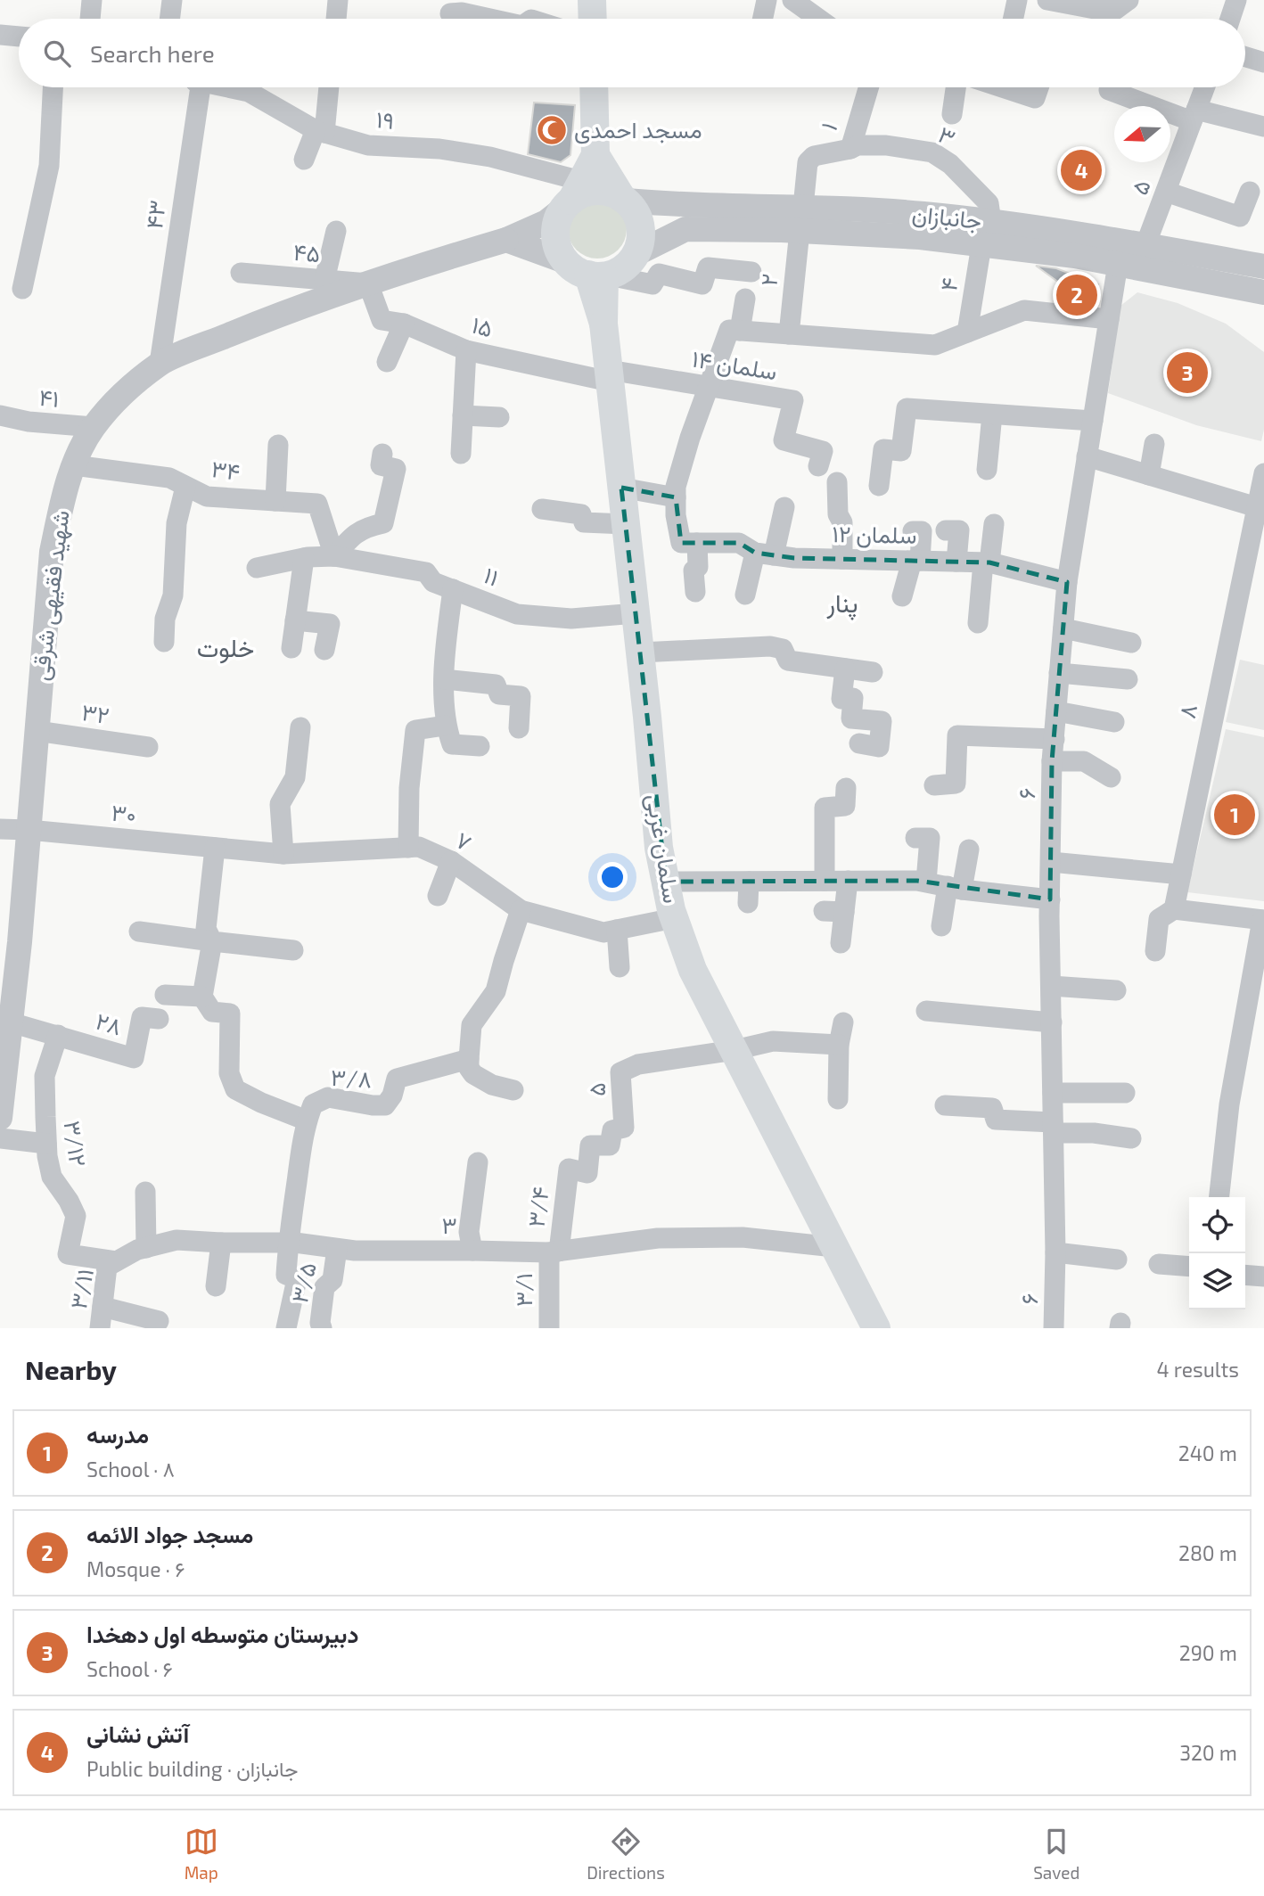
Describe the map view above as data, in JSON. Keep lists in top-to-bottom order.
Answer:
{
  "streets": {
    "main road": ["سلمان غربی"],
    "street": [
      "۱۹",
      "۱",
      "۳",
      "۵",
      "۴۳",
      "جانبازان",
      "۴۵",
      "۲",
      "۴",
      "۱۵",
      "سلمان ۱۴",
      "۴۱",
      "۳۴",
      "سلمان ۱۲",
      "۱۱",
      "شهید فقیهی شرقی",
      "۸",
      "۳۲",
      "۶",
      "۳۰",
      "۷",
      "۲۸",
      "۳/۸",
      "۳/۱۲",
      "۳/۴",
      "۳/۵",
      "۳/۱۱",
      "۳/۱"
    ]
  },
  "crossings": [
    ["۱۹", "جانبازان"],
    ["۱۹", "شهید فقیهی شرقی"],
    ["۱۹", "سلمان غربی"],
    ["۱", "۳"],
    ["۱", "جانبازان"],
    ["۱", "۲"],
    ["۳", "جانبازان"],
    ["۳", "۴"],
    ["۳", "سلمان غربی"],
    ["۳", "۳/۱۲"],
    ["۳", "۳/۴"],
    ["۳", "۳/۵"],
    ["۳", "۳/۱۱"],
    ["۳", "۳/۱"],
    ["۵", "جانبازان"],
    ["۵", "سلمان غربی"],
    ["۵", "۳/۴"],
    ["۴۳", "شهید فقیهی شرقی"],
    ["جانبازان", "۲"],
    ["جانبازان", "۴"],
    ["جانبازان", "شهید فقیهی شرقی"],
    ["جانبازان", "۶"],
    ["جانبازان", "سلمان غربی"],
    ["۴۵", "۱۵"],
    ["۴۵", "شهید فقیهی شرقی"],
    ["۱۵", "سلمان ۱۴"],
    ["۱۵", "شهید فقیهی شرقی"],
    ["۱۵", "سلمان غربی"],
    ["سلمان ۱۴", "سلمان غربی"],
    ["۴۱", "شهید فقیهی شرقی"],
    ["۳۴", "۱۱"],
    ["۳۴", "شهید فقیهی شرقی"],
    ["سلمان ۱۲", "۶"],
    ["۱۱", "سلمان غربی"],
    ["شهید فقیهی شرقی", "۳۲"],
    ["شهید فقیهی شرقی", "۳۰"],
    ["شهید فقیهی شرقی", "سلمان غربی"],
    ["شهید فقیهی شرقی", "۲۸"],
    ["۳۰", "۷"],
    ["۷", "سلمان غربی"],
    ["۲۸", "۳/۱۲"],
    ["۳/۱۲", "۳/۱۱"],
    ["۳/۴", "۳/۱"]
  ],
  "districts": ["پنار", "خلوت"],
  "places": {
    "mosque": ["مسجد احمدی"]
  },
  "north": "left",
  "page": {
    "search": "Search here",
    "pins": [
      "4",
      "2",
      "3",
      "1"
    ],
    "heading": ["Nearby", "4 results"],
    "list": [
      {
        "mark": "1",
        "name": "مدرسه",
        "note": "School · ۸",
        "value": "240 m"
      },
      {
        "mark": "2",
        "name": "مسجد جواد الائمه",
        "note": "Mosque · ۶",
        "value": "280 m"
      },
      {
        "mark": "3",
        "name": "دبیرستان متوسطه اول دهخدا",
        "note": "School · ۶",
        "value": "290 m"
      },
      {
        "mark": "4",
        "name": "آتش نشانی",
        "note": "Public building · جانبازان",
        "value": "320 m"
      }
    ],
    "nav": ["Map", "Directions", "Saved"]
  }
}
